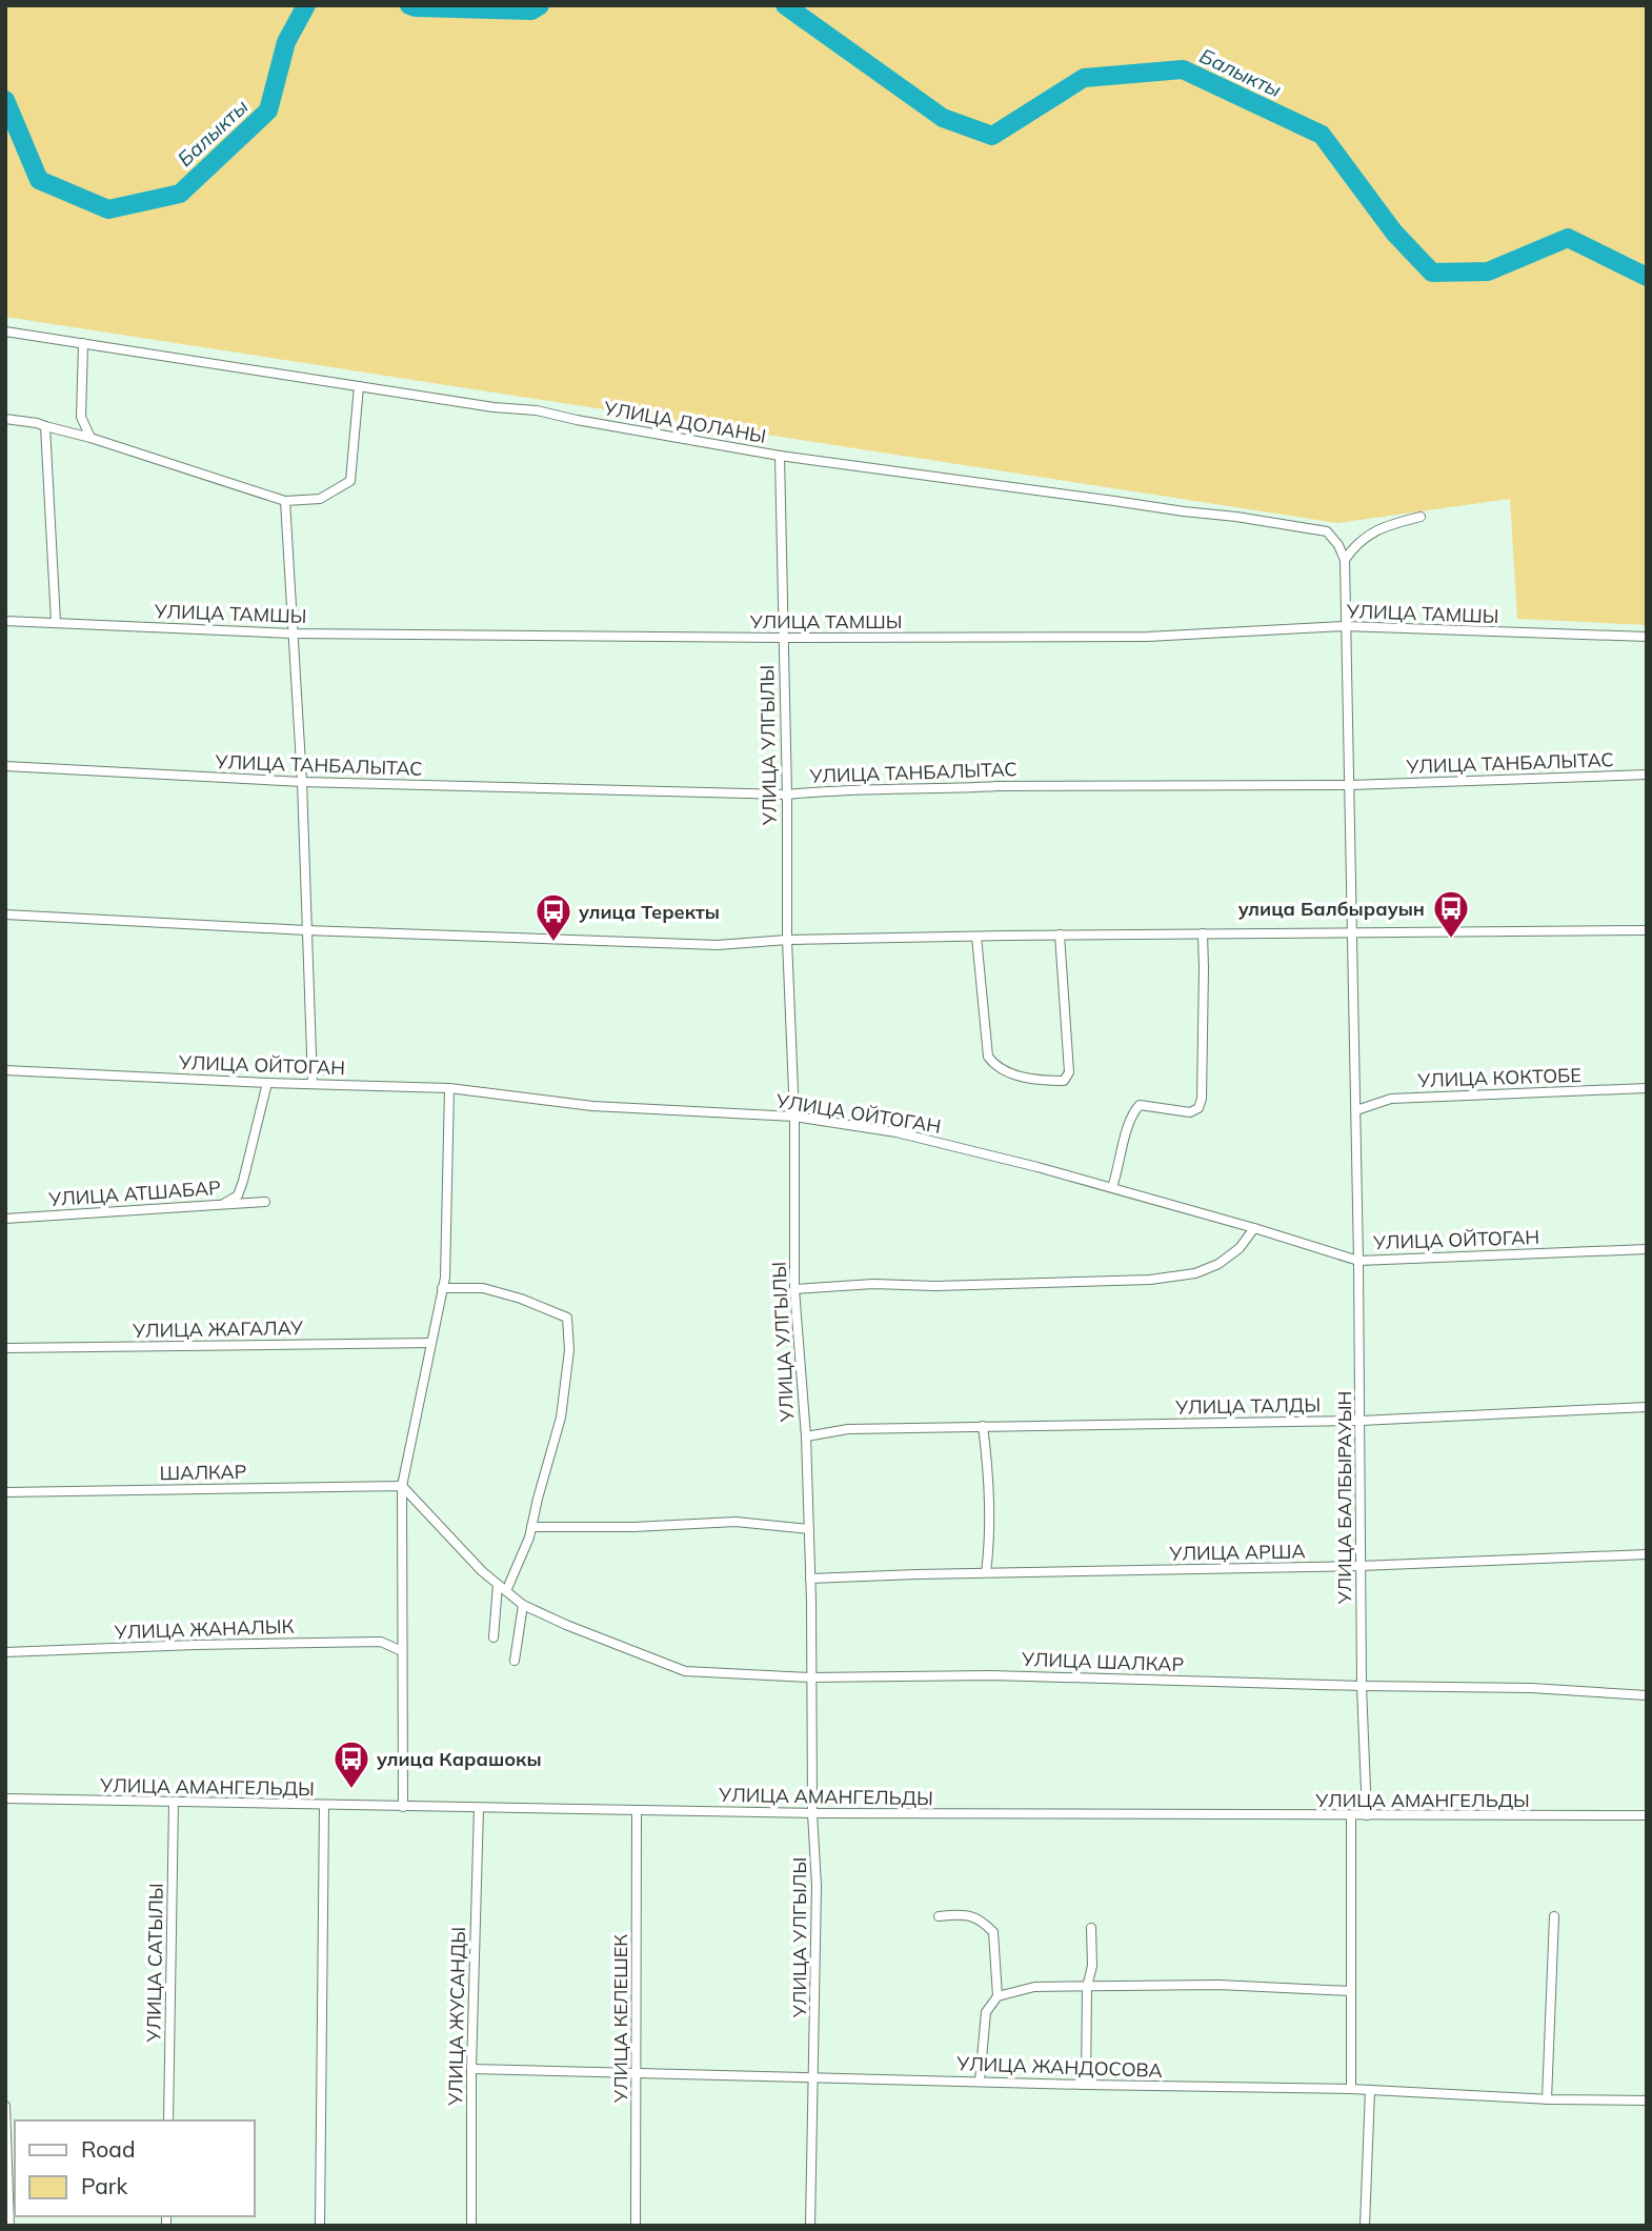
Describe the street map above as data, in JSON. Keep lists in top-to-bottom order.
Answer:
{
  "streets": {
    "street": [
      "УЛИЦА ДОЛАНЫ",
      "УЛИЦА ТАМШЫ",
      "УЛИЦА УЛГЫЛЫ",
      "УЛИЦА ТАНБАЛЫТАС",
      "УЛИЦА ОЙТОГАН",
      "УЛИЦА КОКТОБЕ",
      "УЛИЦА АТШАБАР",
      "УЛИЦА ЖАГАЛАУ",
      "УЛИЦА ТАЛДЫ",
      "ШАЛКАР",
      "УЛИЦА БАЛБЫРАУЫН",
      "УЛИЦА АРША",
      "УЛИЦА ЖАНАЛЫК",
      "УЛИЦА ШАЛКАР",
      "УЛИЦА АМАНГЕЛЬДЫ",
      "УЛИЦА САТЫЛЫ",
      "УЛИЦА ЖУСАНДЫ",
      "УЛИЦА КЕЛЕШЕК",
      "УЛИЦА ЖАНДОСОВА"
    ]
  },
  "crossings": [
    ["УЛИЦА ДОЛАНЫ", "УЛИЦА УЛГЫЛЫ"],
    ["УЛИЦА ДОЛАНЫ", "УЛИЦА БАЛБЫРАУЫН"],
    ["УЛИЦА ТАМШЫ", "УЛИЦА УЛГЫЛЫ"],
    ["УЛИЦА ТАМШЫ", "УЛИЦА БАЛБЫРАУЫН"],
    ["УЛИЦА УЛГЫЛЫ", "УЛИЦА ТАНБАЛЫТАС"],
    ["УЛИЦА УЛГЫЛЫ", "УЛИЦА ОЙТОГАН"],
    ["УЛИЦА УЛГЫЛЫ", "УЛИЦА ТАЛДЫ"],
    ["УЛИЦА УЛГЫЛЫ", "УЛИЦА АРША"],
    ["УЛИЦА УЛГЫЛЫ", "УЛИЦА ШАЛКАР"],
    ["УЛИЦА УЛГЫЛЫ", "УЛИЦА АМАНГЕЛЬДЫ"],
    ["УЛИЦА УЛГЫЛЫ", "УЛИЦА ЖАНДОСОВА"],
    ["УЛИЦА ТАНБАЛЫТАС", "УЛИЦА БАЛБЫРАУЫН"],
    ["УЛИЦА ОЙТОГАН", "УЛИЦА БАЛБЫРАУЫН"],
    ["УЛИЦА КОКТОБЕ", "УЛИЦА БАЛБЫРАУЫН"],
    ["УЛИЦА ТАЛДЫ", "УЛИЦА БАЛБЫРАУЫН"],
    ["ШАЛКАР", "УЛИЦА ШАЛКАР"],
    ["УЛИЦА БАЛБЫРАУЫН", "УЛИЦА АРША"],
    ["УЛИЦА БАЛБЫРАУЫН", "УЛИЦА ШАЛКАР"],
    ["УЛИЦА БАЛБЫРАУЫН", "УЛИЦА АМАНГЕЛЬДЫ"],
    ["УЛИЦА АМАНГЕЛЬДЫ", "УЛИЦА САТЫЛЫ"],
    ["УЛИЦА АМАНГЕЛЬДЫ", "УЛИЦА ЖУСАНДЫ"],
    ["УЛИЦА АМАНГЕЛЬДЫ", "УЛИЦА КЕЛЕШЕК"],
    ["УЛИЦА ЖУСАНДЫ", "УЛИЦА ЖАНДОСОВА"],
    ["УЛИЦА КЕЛЕШЕК", "УЛИЦА ЖАНДОСОВА"]
  ],
  "water": ["Балыкты"],
  "places": {
    "bus stop": ["улица Балбырауын", "улица Теректы", "улица Карашокы"]
  },
  "legend": ["Road", "Park"]
}
